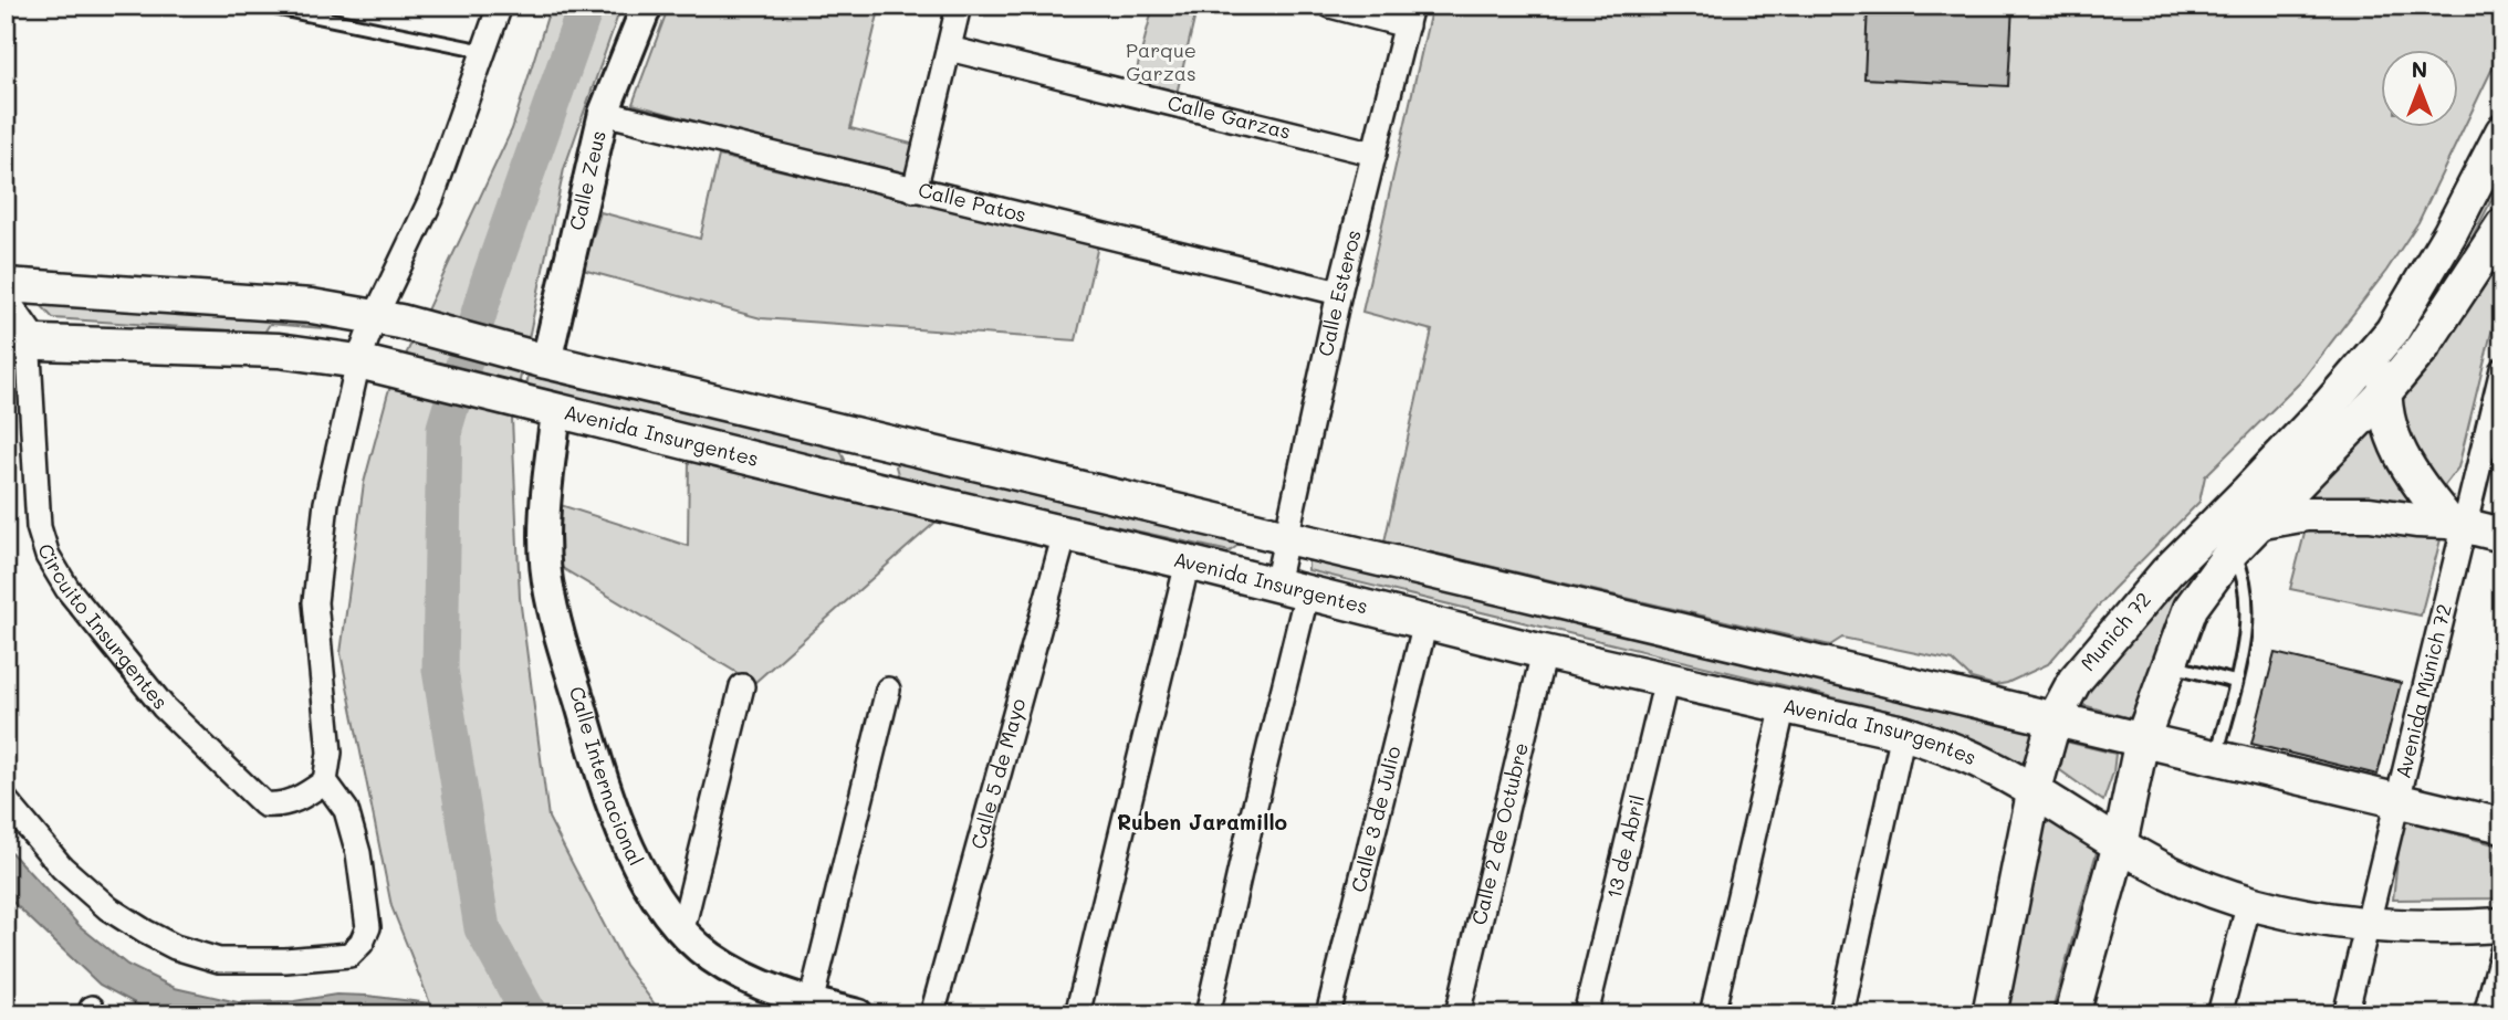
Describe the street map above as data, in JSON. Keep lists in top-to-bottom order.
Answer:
{
  "streets": {
    "main road": ["Avenida Insurgentes", "Munich 72"],
    "street": [
      "Calle Garzas",
      "Calle Zeus",
      "Calle Patos",
      "Calle Esteros",
      "Circuito Insurgentes",
      "Avenida Múnich 72",
      "Calle Internacional",
      "Calle 5 de Mayo",
      "Calle 3 de Julio",
      "Calle 2 de Octubre",
      "13 de Abril"
    ]
  },
  "crossings": [
    ["Calle Garzas", "Calle Esteros"],
    ["Calle Zeus", "Calle Patos"],
    ["Calle Patos", "Calle Esteros"],
    ["Calle Esteros", "Avenida Insurgentes"],
    ["Avenida Insurgentes", "Circuito Insurgentes"],
    ["Avenida Insurgentes", "Munich 72"],
    ["Avenida Insurgentes", "Avenida Múnich 72"],
    ["Avenida Insurgentes", "Calle Internacional"],
    ["Avenida Insurgentes", "Calle 5 de Mayo"],
    ["Avenida Insurgentes", "Calle 3 de Julio"],
    ["Avenida Insurgentes", "Calle 2 de Octubre"],
    ["Avenida Insurgentes", "13 de Abril"],
    ["Munich 72", "Avenida Múnich 72"]
  ],
  "districts": ["Ruben Jaramillo"],
  "parks": ["Parque Garzas"],
  "north": "top"
}
